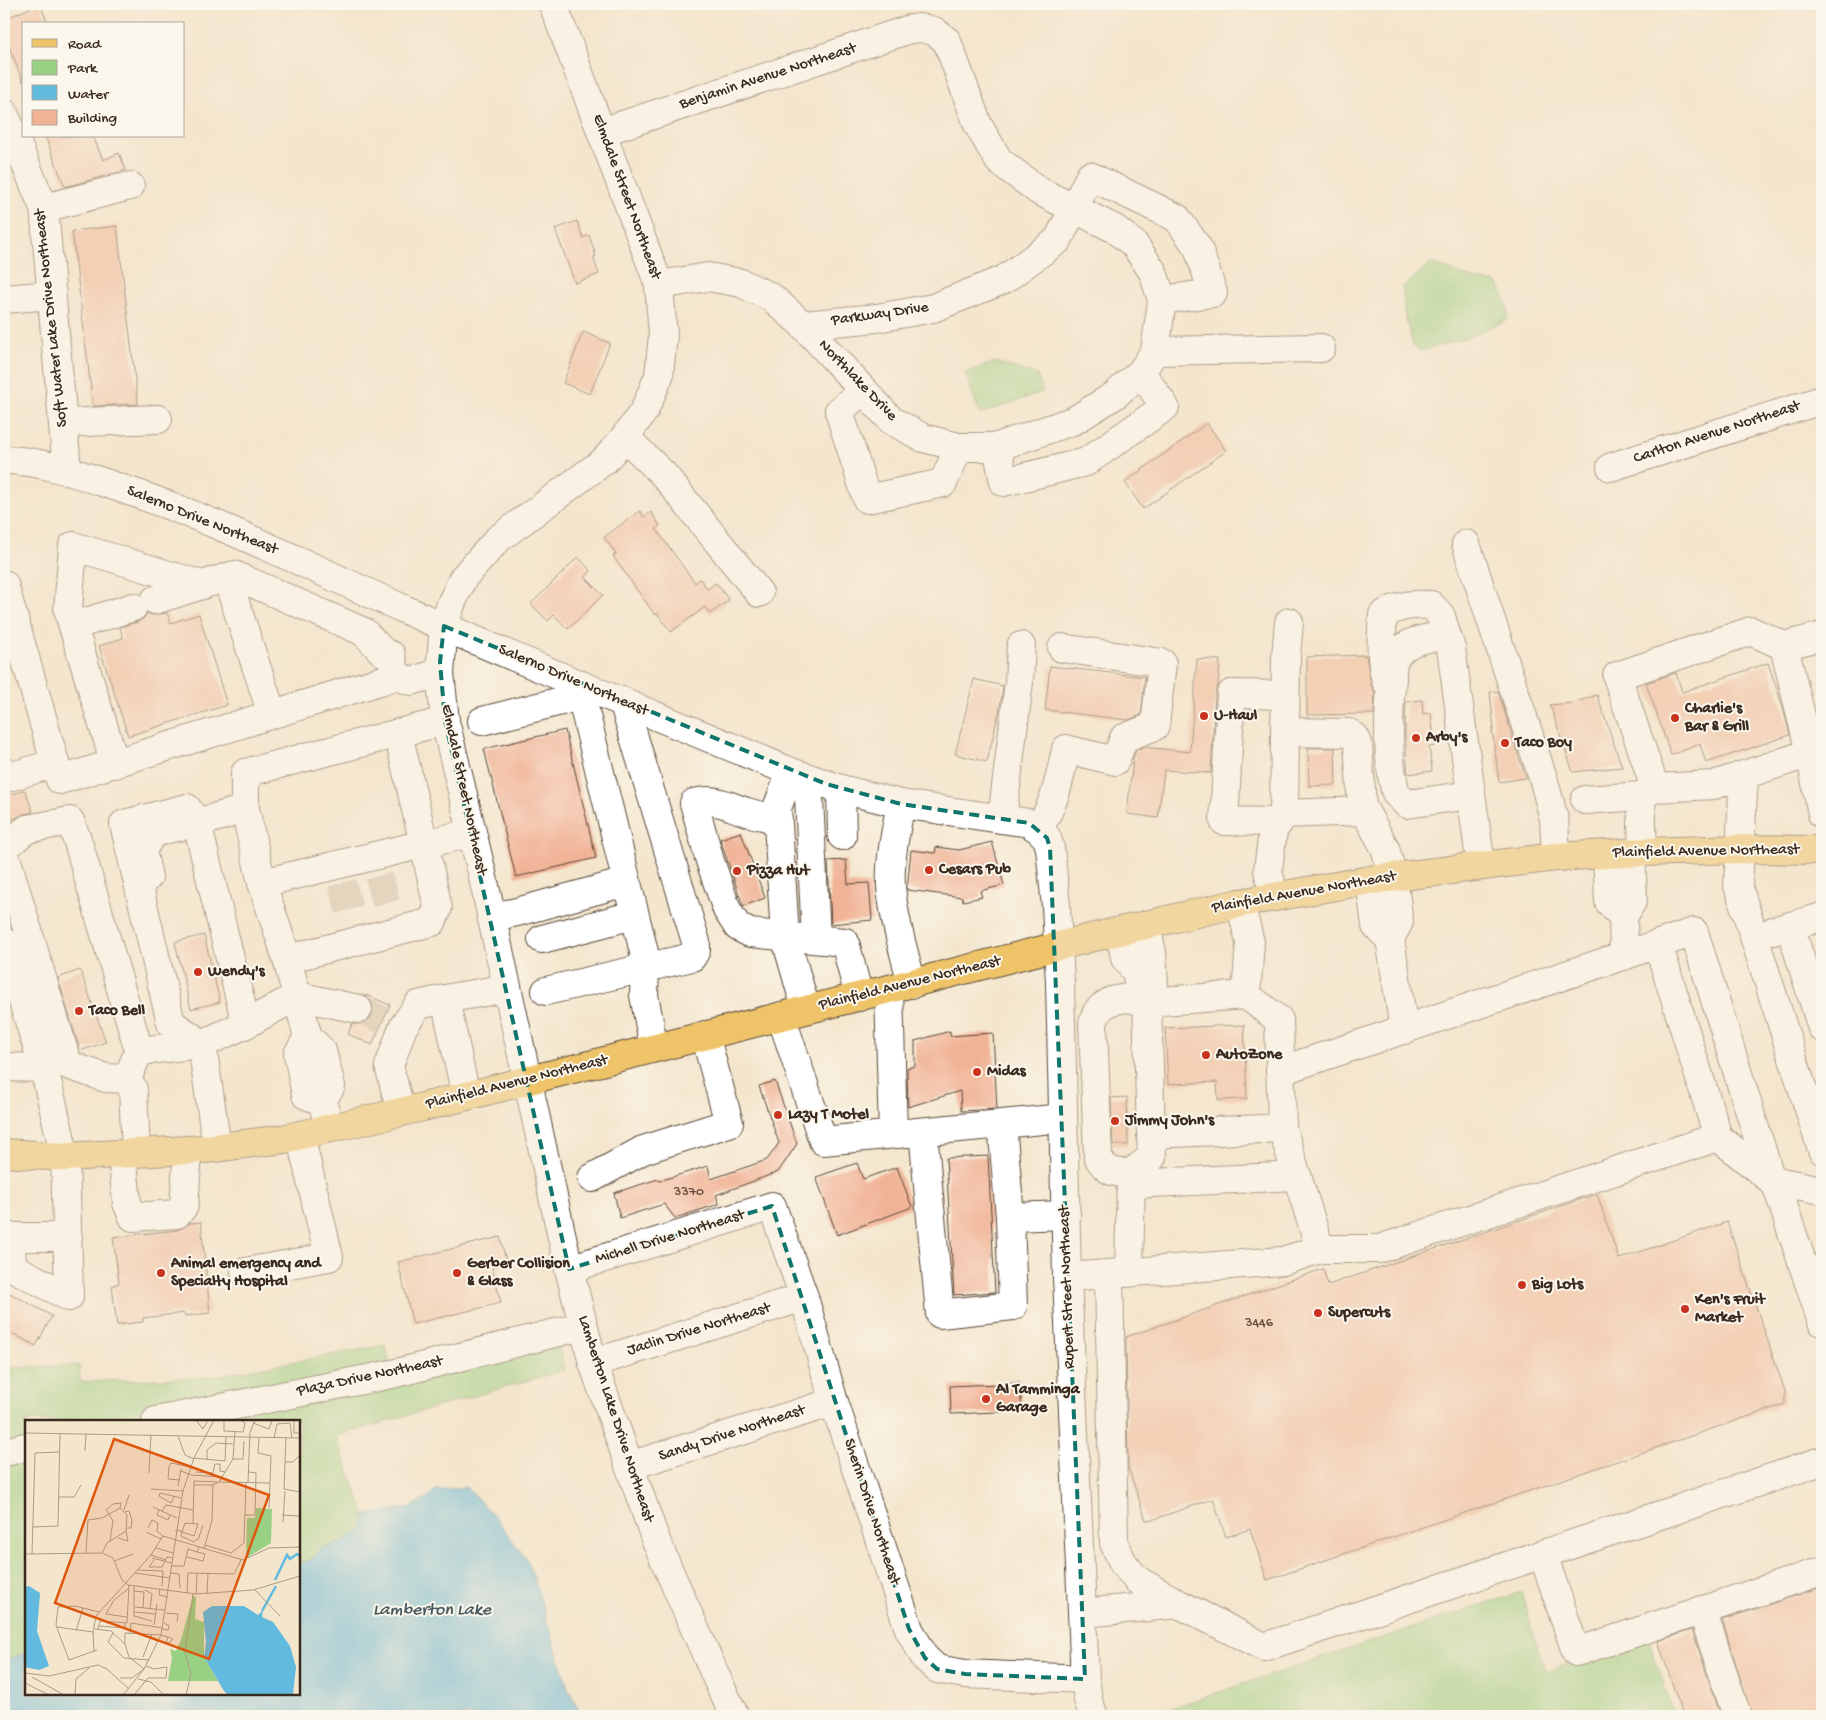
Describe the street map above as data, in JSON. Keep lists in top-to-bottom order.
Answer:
{
  "streets": {
    "main road": ["Plainfield Avenue Northeast"],
    "street": [
      "Benjamin Avenue Northeast",
      "Elmdale Street Northeast",
      "Parkway Drive",
      "Soft Water Lake Drive Northeast",
      "Northlake Drive",
      "Carlton Avenue Northeast",
      "Salerno Drive Northeast",
      "Michell Drive Northeast",
      "Rupert Street Northeast",
      "Jaclin Drive Northeast",
      "Plaza Drive Northeast",
      "Lamberton Lake Drive Northeast",
      "Sandy Drive Northeast",
      "Sherin Drive Northeast"
    ]
  },
  "crossings": [
    ["Benjamin Avenue Northeast", "Elmdale Street Northeast"],
    ["Benjamin Avenue Northeast", "Parkway Drive"],
    ["Elmdale Street Northeast", "Northlake Drive"],
    ["Elmdale Street Northeast", "Salerno Drive Northeast"],
    ["Elmdale Street Northeast", "Plainfield Avenue Northeast"],
    ["Elmdale Street Northeast", "Lamberton Lake Drive Northeast"],
    ["Parkway Drive", "Northlake Drive"],
    ["Soft Water Lake Drive Northeast", "Salerno Drive Northeast"],
    ["Plainfield Avenue Northeast", "Rupert Street Northeast"],
    ["Plainfield Avenue Northeast", "Lamberton Lake Drive Northeast"],
    ["Michell Drive Northeast", "Lamberton Lake Drive Northeast"],
    ["Michell Drive Northeast", "Sherin Drive Northeast"],
    ["Rupert Street Northeast", "Sherin Drive Northeast"],
    ["Jaclin Drive Northeast", "Lamberton Lake Drive Northeast"],
    ["Jaclin Drive Northeast", "Sherin Drive Northeast"],
    ["Plaza Drive Northeast", "Lamberton Lake Drive Northeast"],
    ["Lamberton Lake Drive Northeast", "Sandy Drive Northeast"],
    ["Sandy Drive Northeast", "Sherin Drive Northeast"]
  ],
  "water": ["Lamberton Lake"],
  "places": [
    "U-Haul",
    "Charlie's Bar & Grill",
    "Arby's",
    "Taco Boy",
    "Cesars Pub",
    "Pizza Hut",
    "Wendy's",
    "Taco Bell",
    "AutoZone",
    "Midas",
    "Lazy T Motel",
    "Jimmy John's",
    "Animal emergency and Specialty Hospital",
    "Gerber Collision & Glass",
    "Big Lots",
    "Ken's Fruit Market",
    "Supercuts",
    "Al Tamminga Garage"
  ],
  "house_numbers": ["3370", "3446"],
  "legend": [
    "Road",
    "Park",
    "Water",
    "Building"
  ]
}
